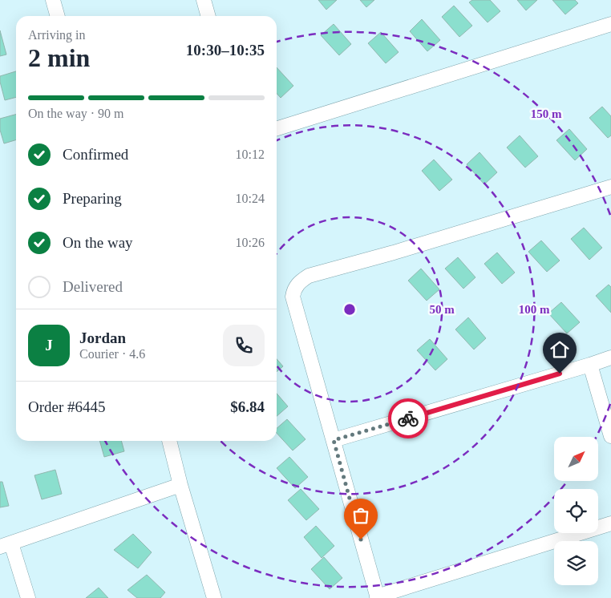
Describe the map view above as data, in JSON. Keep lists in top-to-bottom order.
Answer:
{
  "north": "top right",
  "page": {
    "heading": ["2 min", "Arriving in", "10:30–10:35"],
    "panel": [
      "Jordan",
      "Courier · 4.6",
      "Order #6445",
      "$6.84"
    ],
    "bar": "On the way · 90 m",
    "list": [
      ["Confirmed", "10:12"],
      ["Preparing", "10:24"],
      ["On the way", "10:26"],
      "Delivered"
    ],
    "round": "J"
  },
  "rings": ["150 m", "50 m", "100 m"]
}
